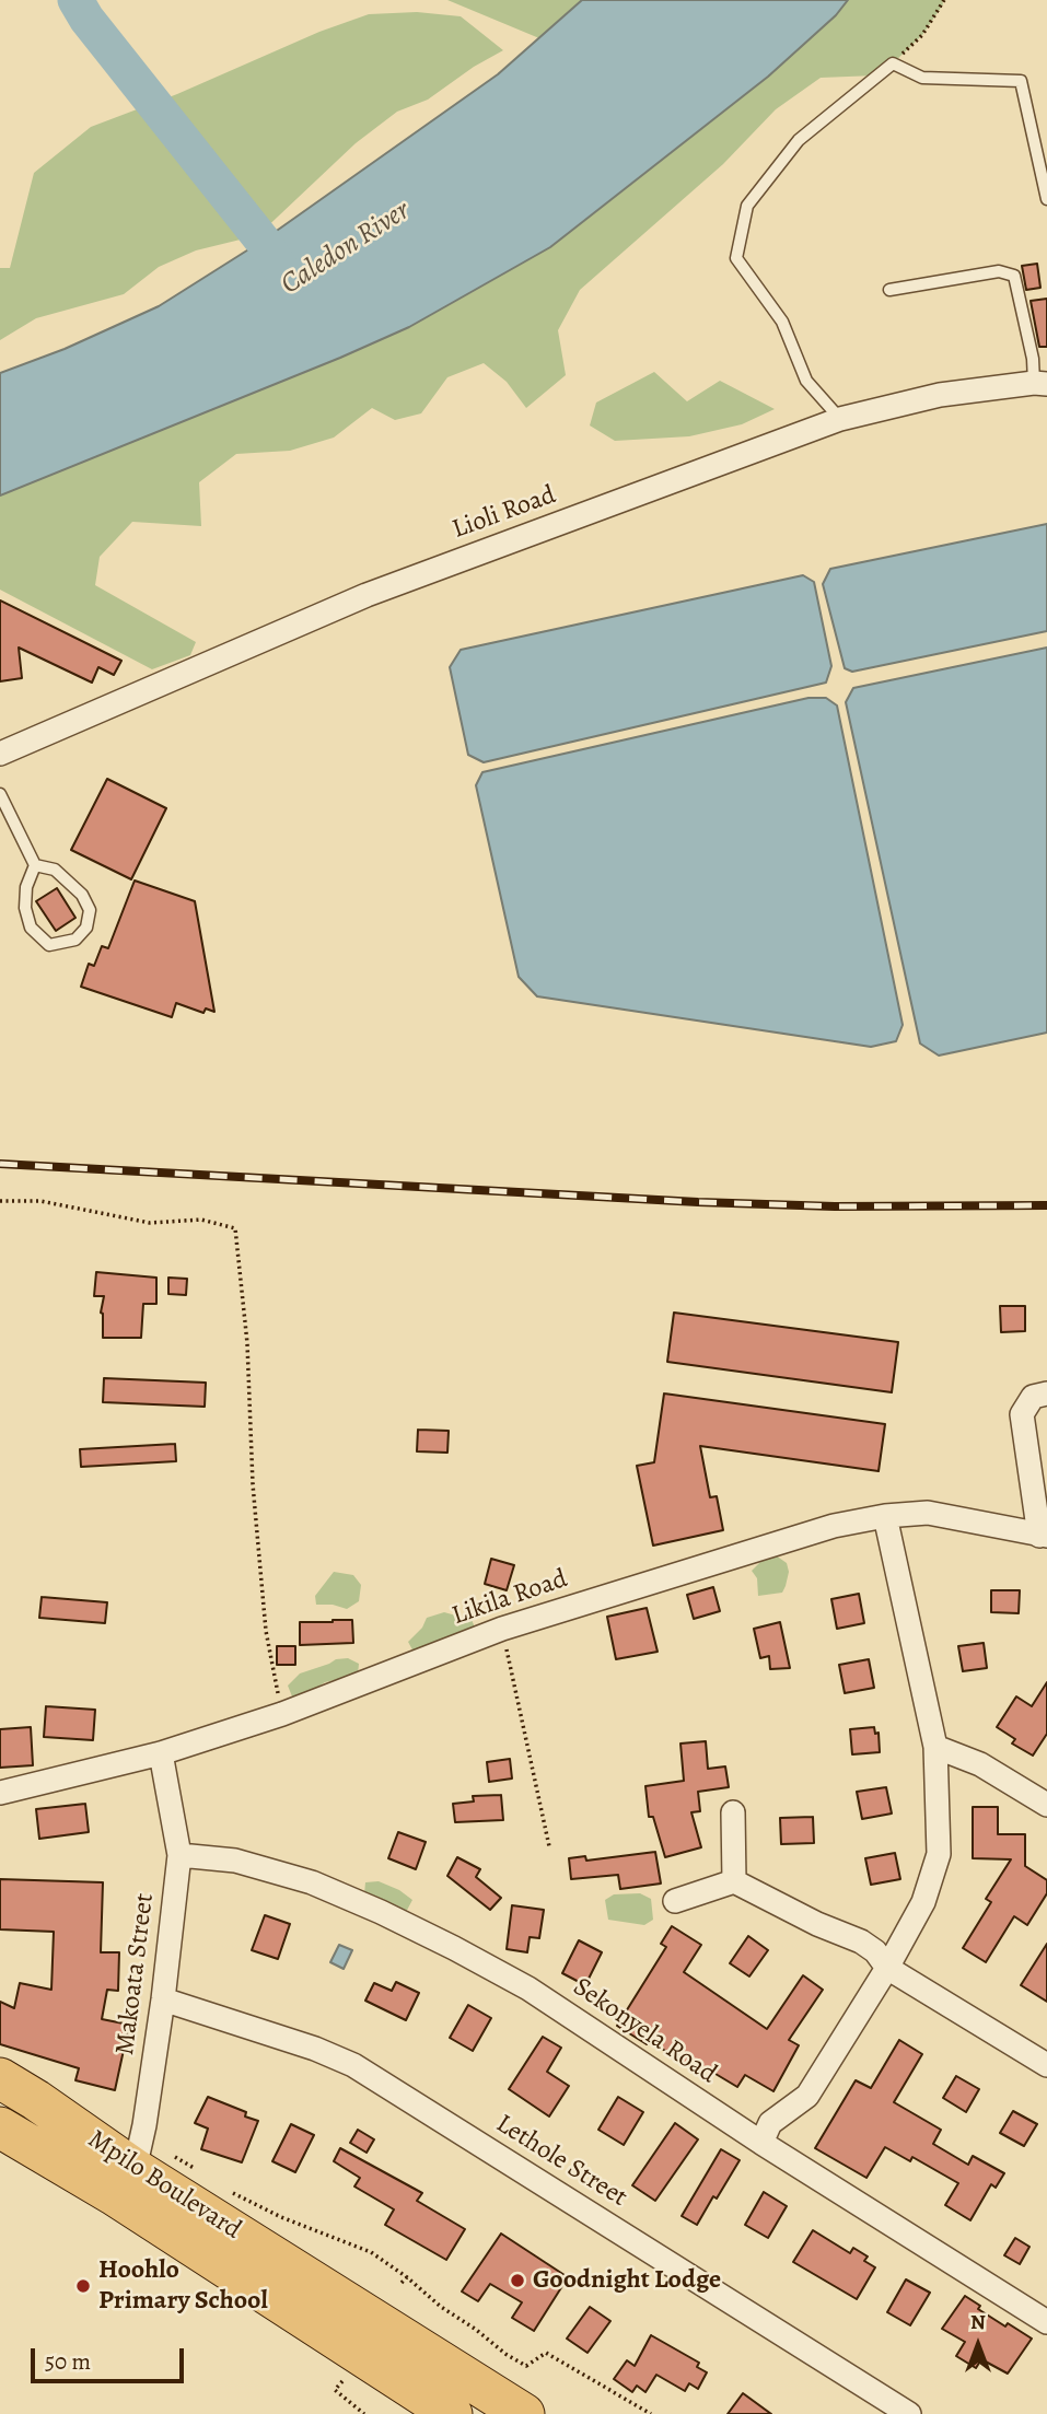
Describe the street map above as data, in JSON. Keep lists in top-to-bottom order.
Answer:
{
  "streets": {
    "highway": ["Mpilo Boulevard"],
    "street": [
      "Lioli Road",
      "Likila Road",
      "Makoata Street",
      "Sekonyela Road",
      "Lethole Street"
    ]
  },
  "crossings": [
    ["Likila Road", "Makoata Street"],
    ["Makoata Street", "Sekonyela Road"],
    ["Makoata Street", "Lethole Street"],
    ["Makoata Street", "Mpilo Boulevard"]
  ],
  "water": ["Caledon River"],
  "places": ["Goodnight Lodge", "Hoohlo Primary School"],
  "scale_bar": "50 m",
  "north": "top"
}
